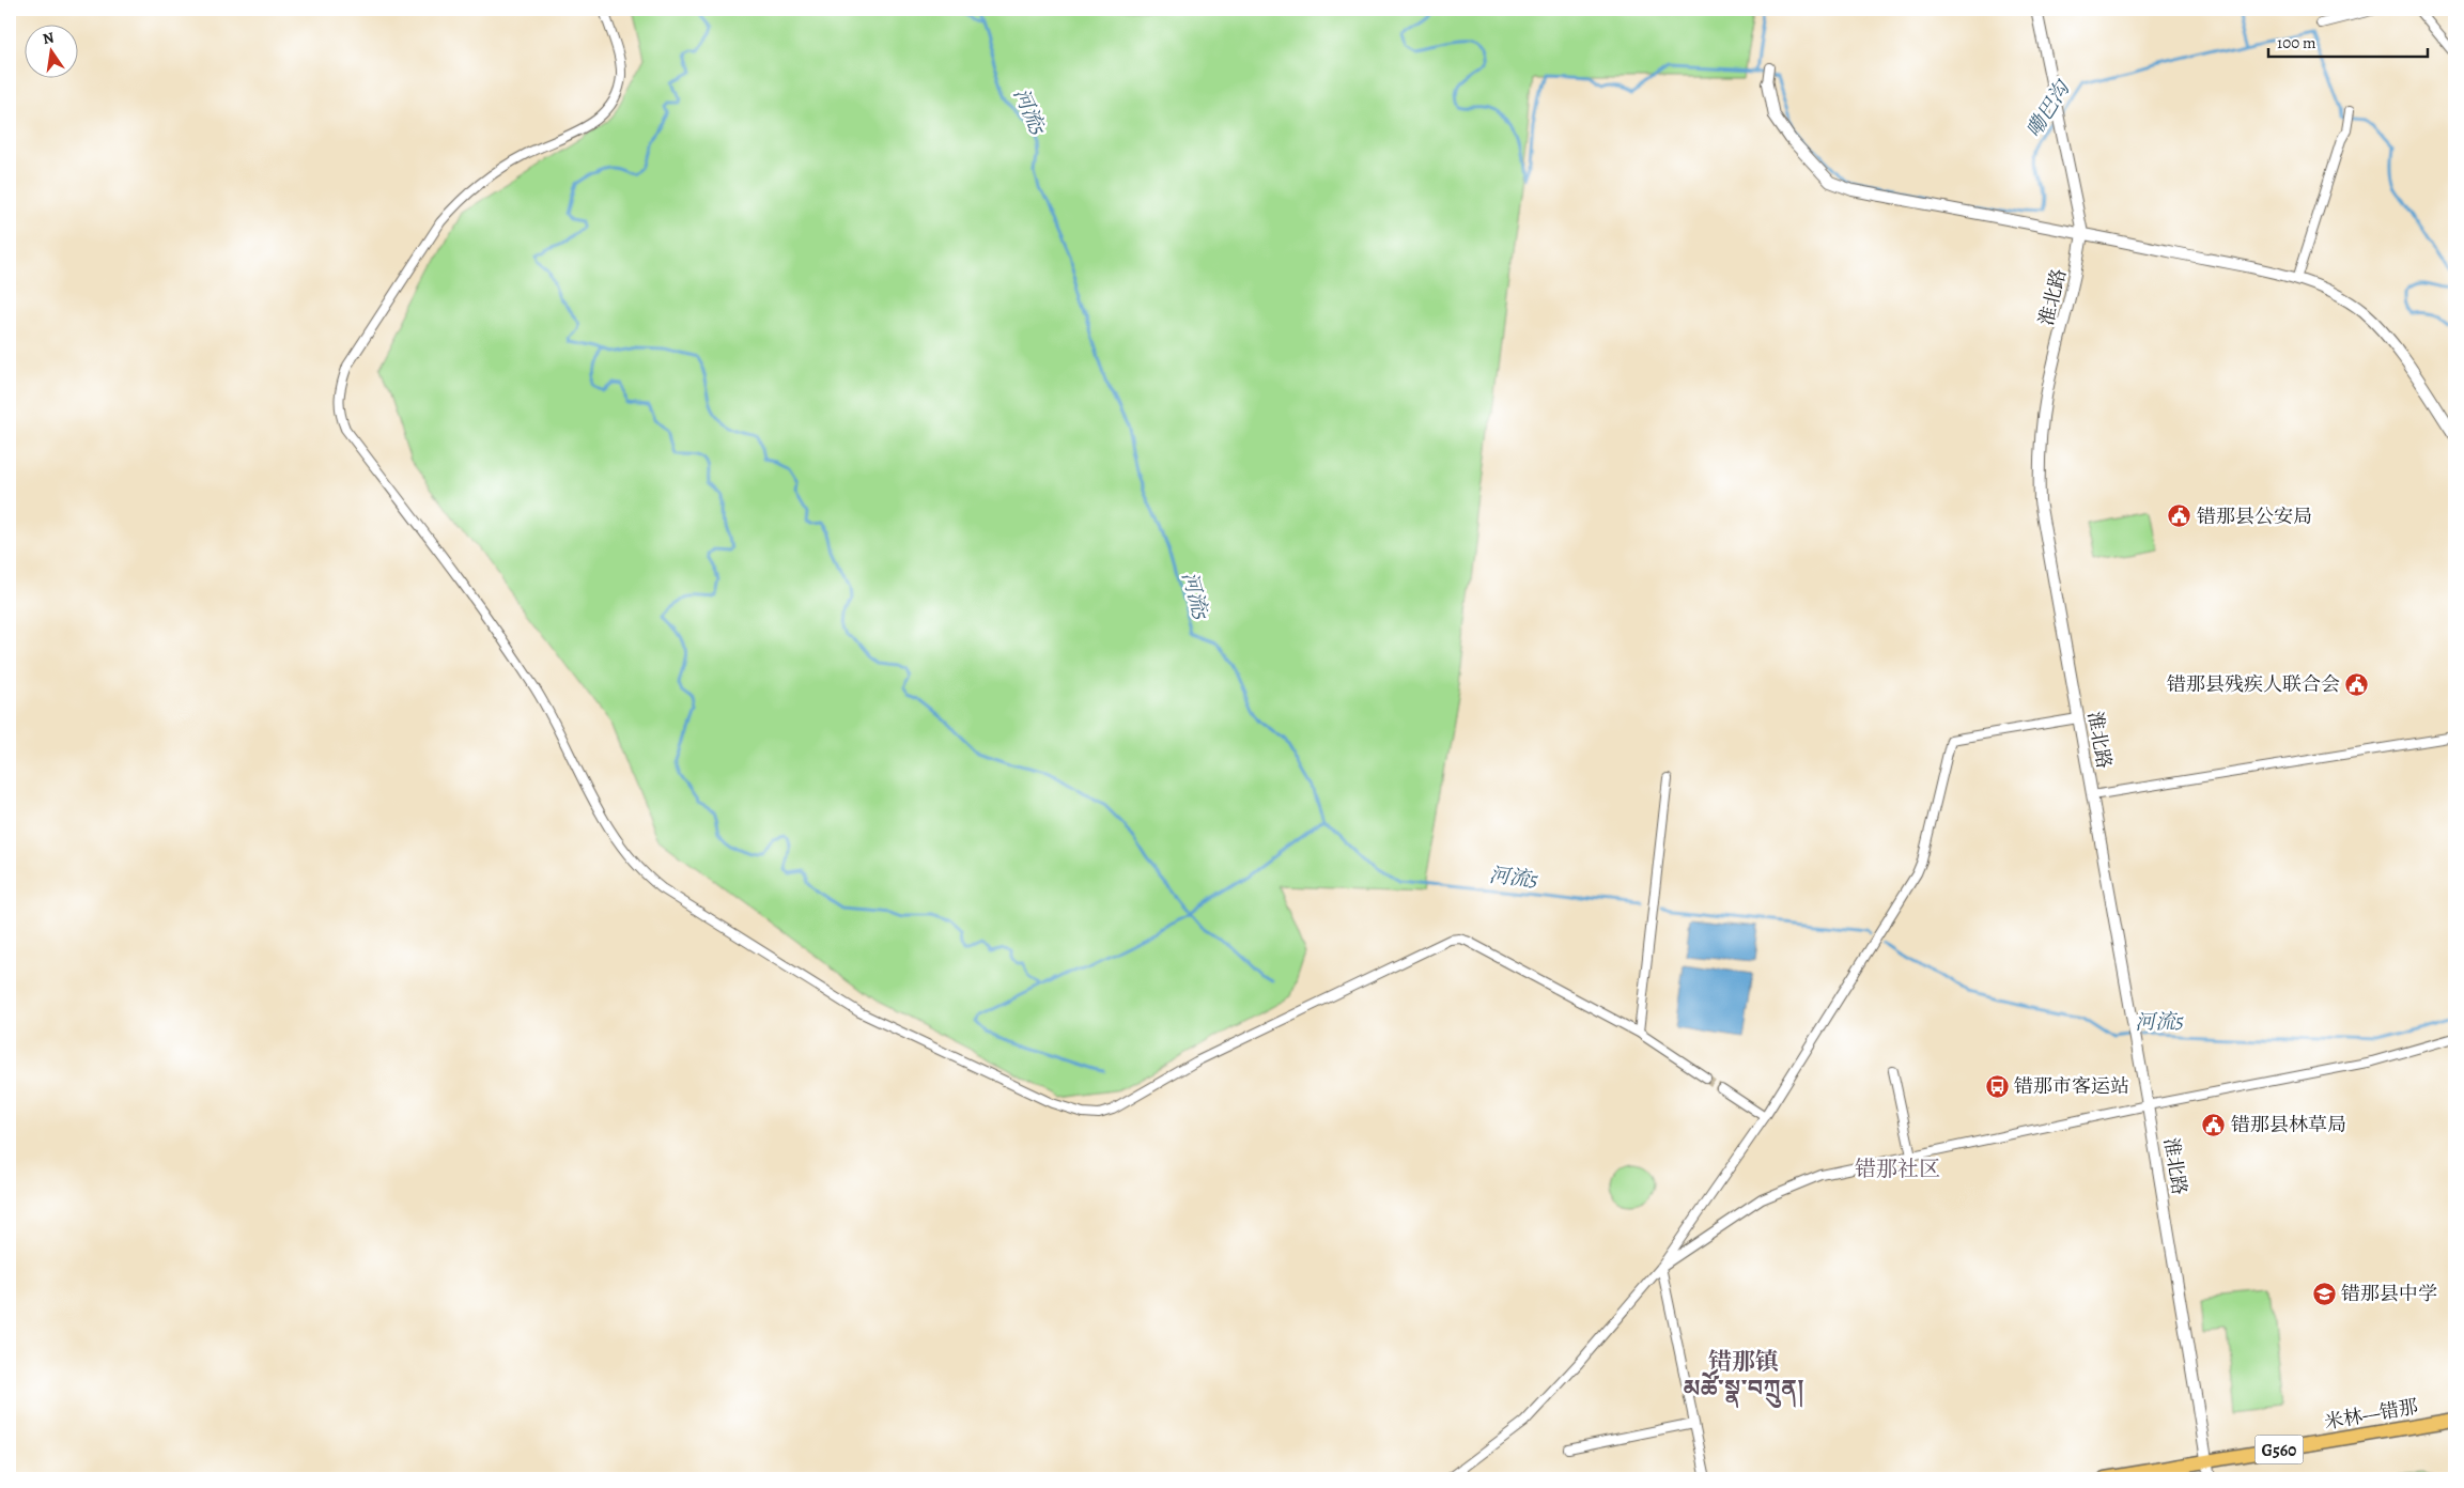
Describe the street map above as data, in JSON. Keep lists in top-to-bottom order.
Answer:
{
  "streets": {
    "highway": ["米林—错那", "G560"],
    "street": ["淮北路"]
  },
  "crossings": [
    ["淮北路", "米林—错那"]
  ],
  "districts": ["错那社区", "错那镇 མཚོ་སྣ་བཀྲུན།"],
  "water": ["嘞巴沟", "河流5"],
  "places": {
    "public building": ["错那县公安局", "错那县残疾人联合会", "错那县林草局"],
    "bus stop": ["错那市客运站"],
    "school or university": ["错那县中学"]
  },
  "scale_bar": "100 m",
  "north": "top"
}
